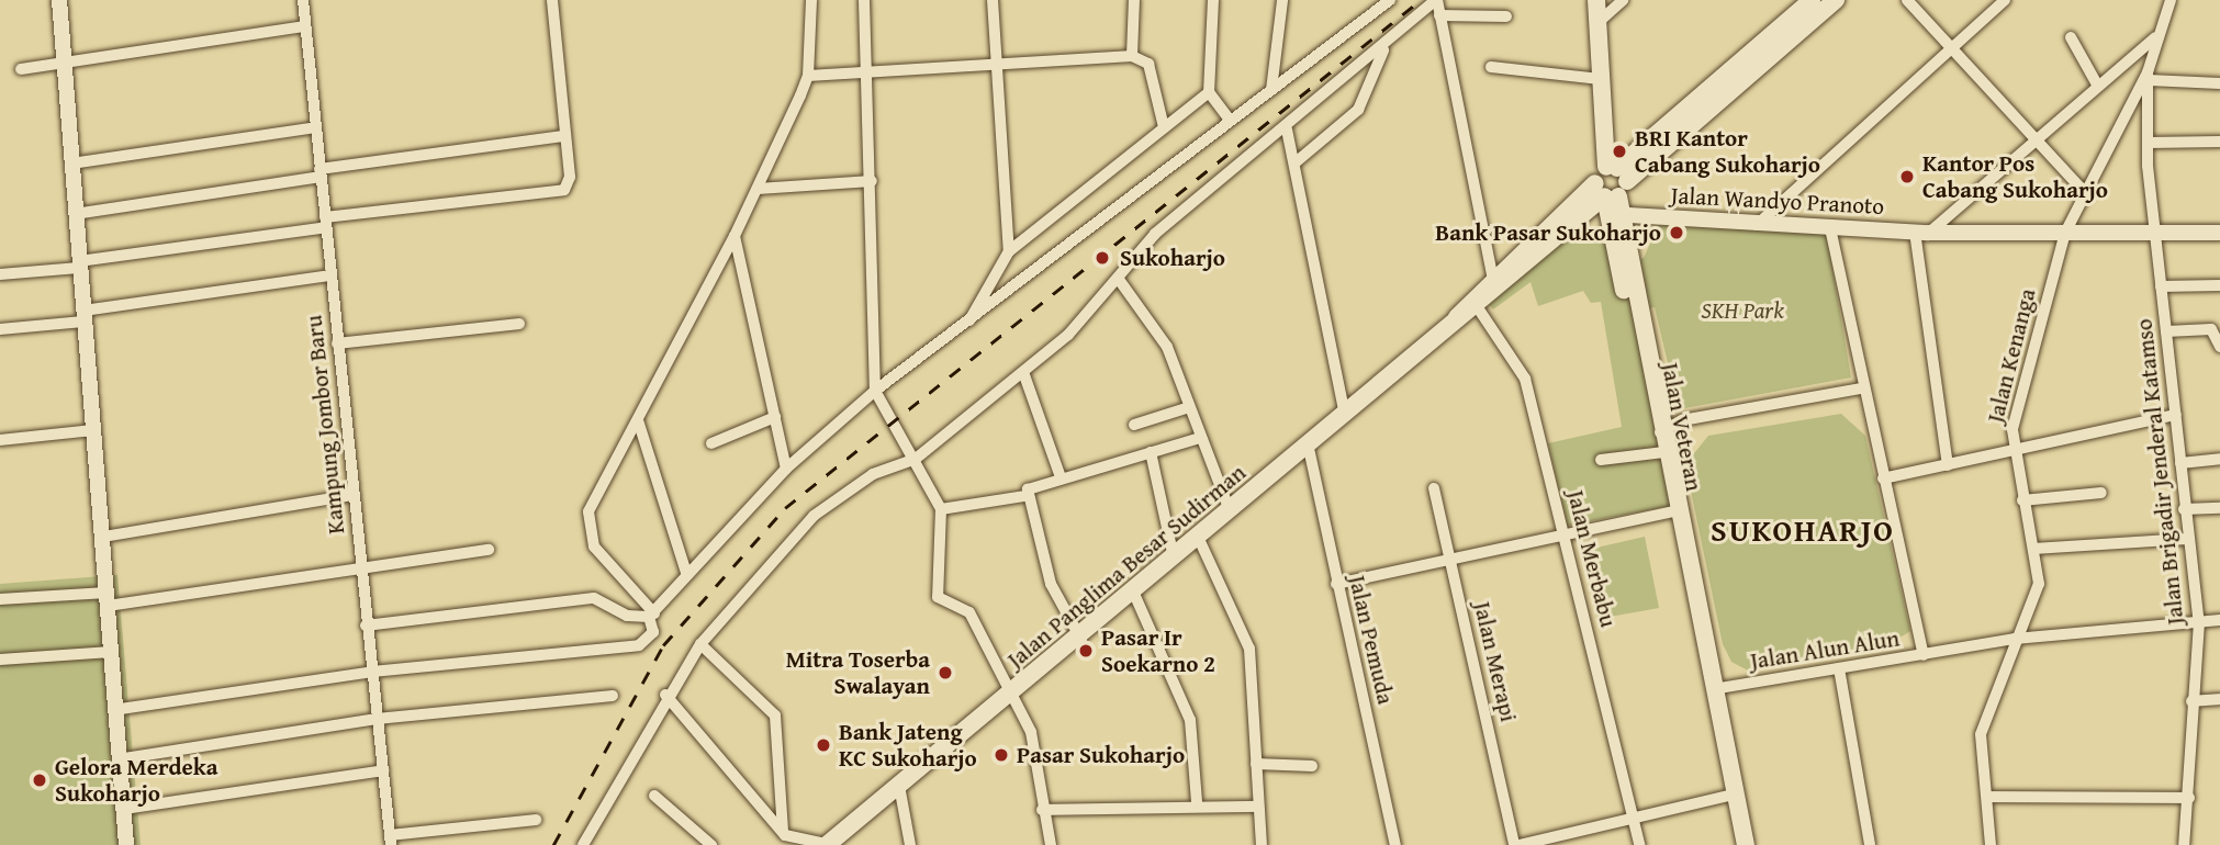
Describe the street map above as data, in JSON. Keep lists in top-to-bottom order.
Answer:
{
  "streets": {
    "main road": ["Jalan Veteran", "Jalan Panglima Besar Sudirman"],
    "street": [
      "Jalan Wandyo Pranoto",
      "Jalan Kenanga",
      "Kampung Jombor Baru",
      "Jalan Brigadir Jenderal Katamso",
      "Jalan Merbabu",
      "Jalan Pemuda",
      "Jalan Alun Alun",
      "Jalan Merapi"
    ]
  },
  "crossings": [
    ["Jalan Wandyo Pranoto", "Jalan Kenanga"],
    ["Jalan Wandyo Pranoto", "Jalan Veteran"],
    ["Jalan Wandyo Pranoto", "Jalan Brigadir Jenderal Katamso"],
    ["Jalan Wandyo Pranoto", "Jalan Panglima Besar Sudirman"],
    ["Jalan Wandyo Pranoto", "Jalan Alun Alun"],
    ["Jalan Kenanga", "Jalan Brigadir Jenderal Katamso"],
    ["Jalan Veteran", "Jalan Panglima Besar Sudirman"],
    ["Jalan Veteran", "Jalan Alun Alun"],
    ["Jalan Merbabu", "Jalan Panglima Besar Sudirman"],
    ["Jalan Panglima Besar Sudirman", "Jalan Pemuda"]
  ],
  "districts": ["SUKOHARJO"],
  "parks": ["SKH Park"],
  "places": [
    "BRI Kantor Cabang Sukoharjo",
    "Kantor Pos Cabang Sukoharjo",
    "Bank Pasar Sukoharjo",
    "Sukoharjo",
    "Pasar Ir Soekarno 2",
    "Mitra Toserba Swalayan",
    "Bank Jateng KC Sukoharjo",
    "Pasar Sukoharjo",
    "Gelora Merdeka Sukoharjo"
  ]
}
